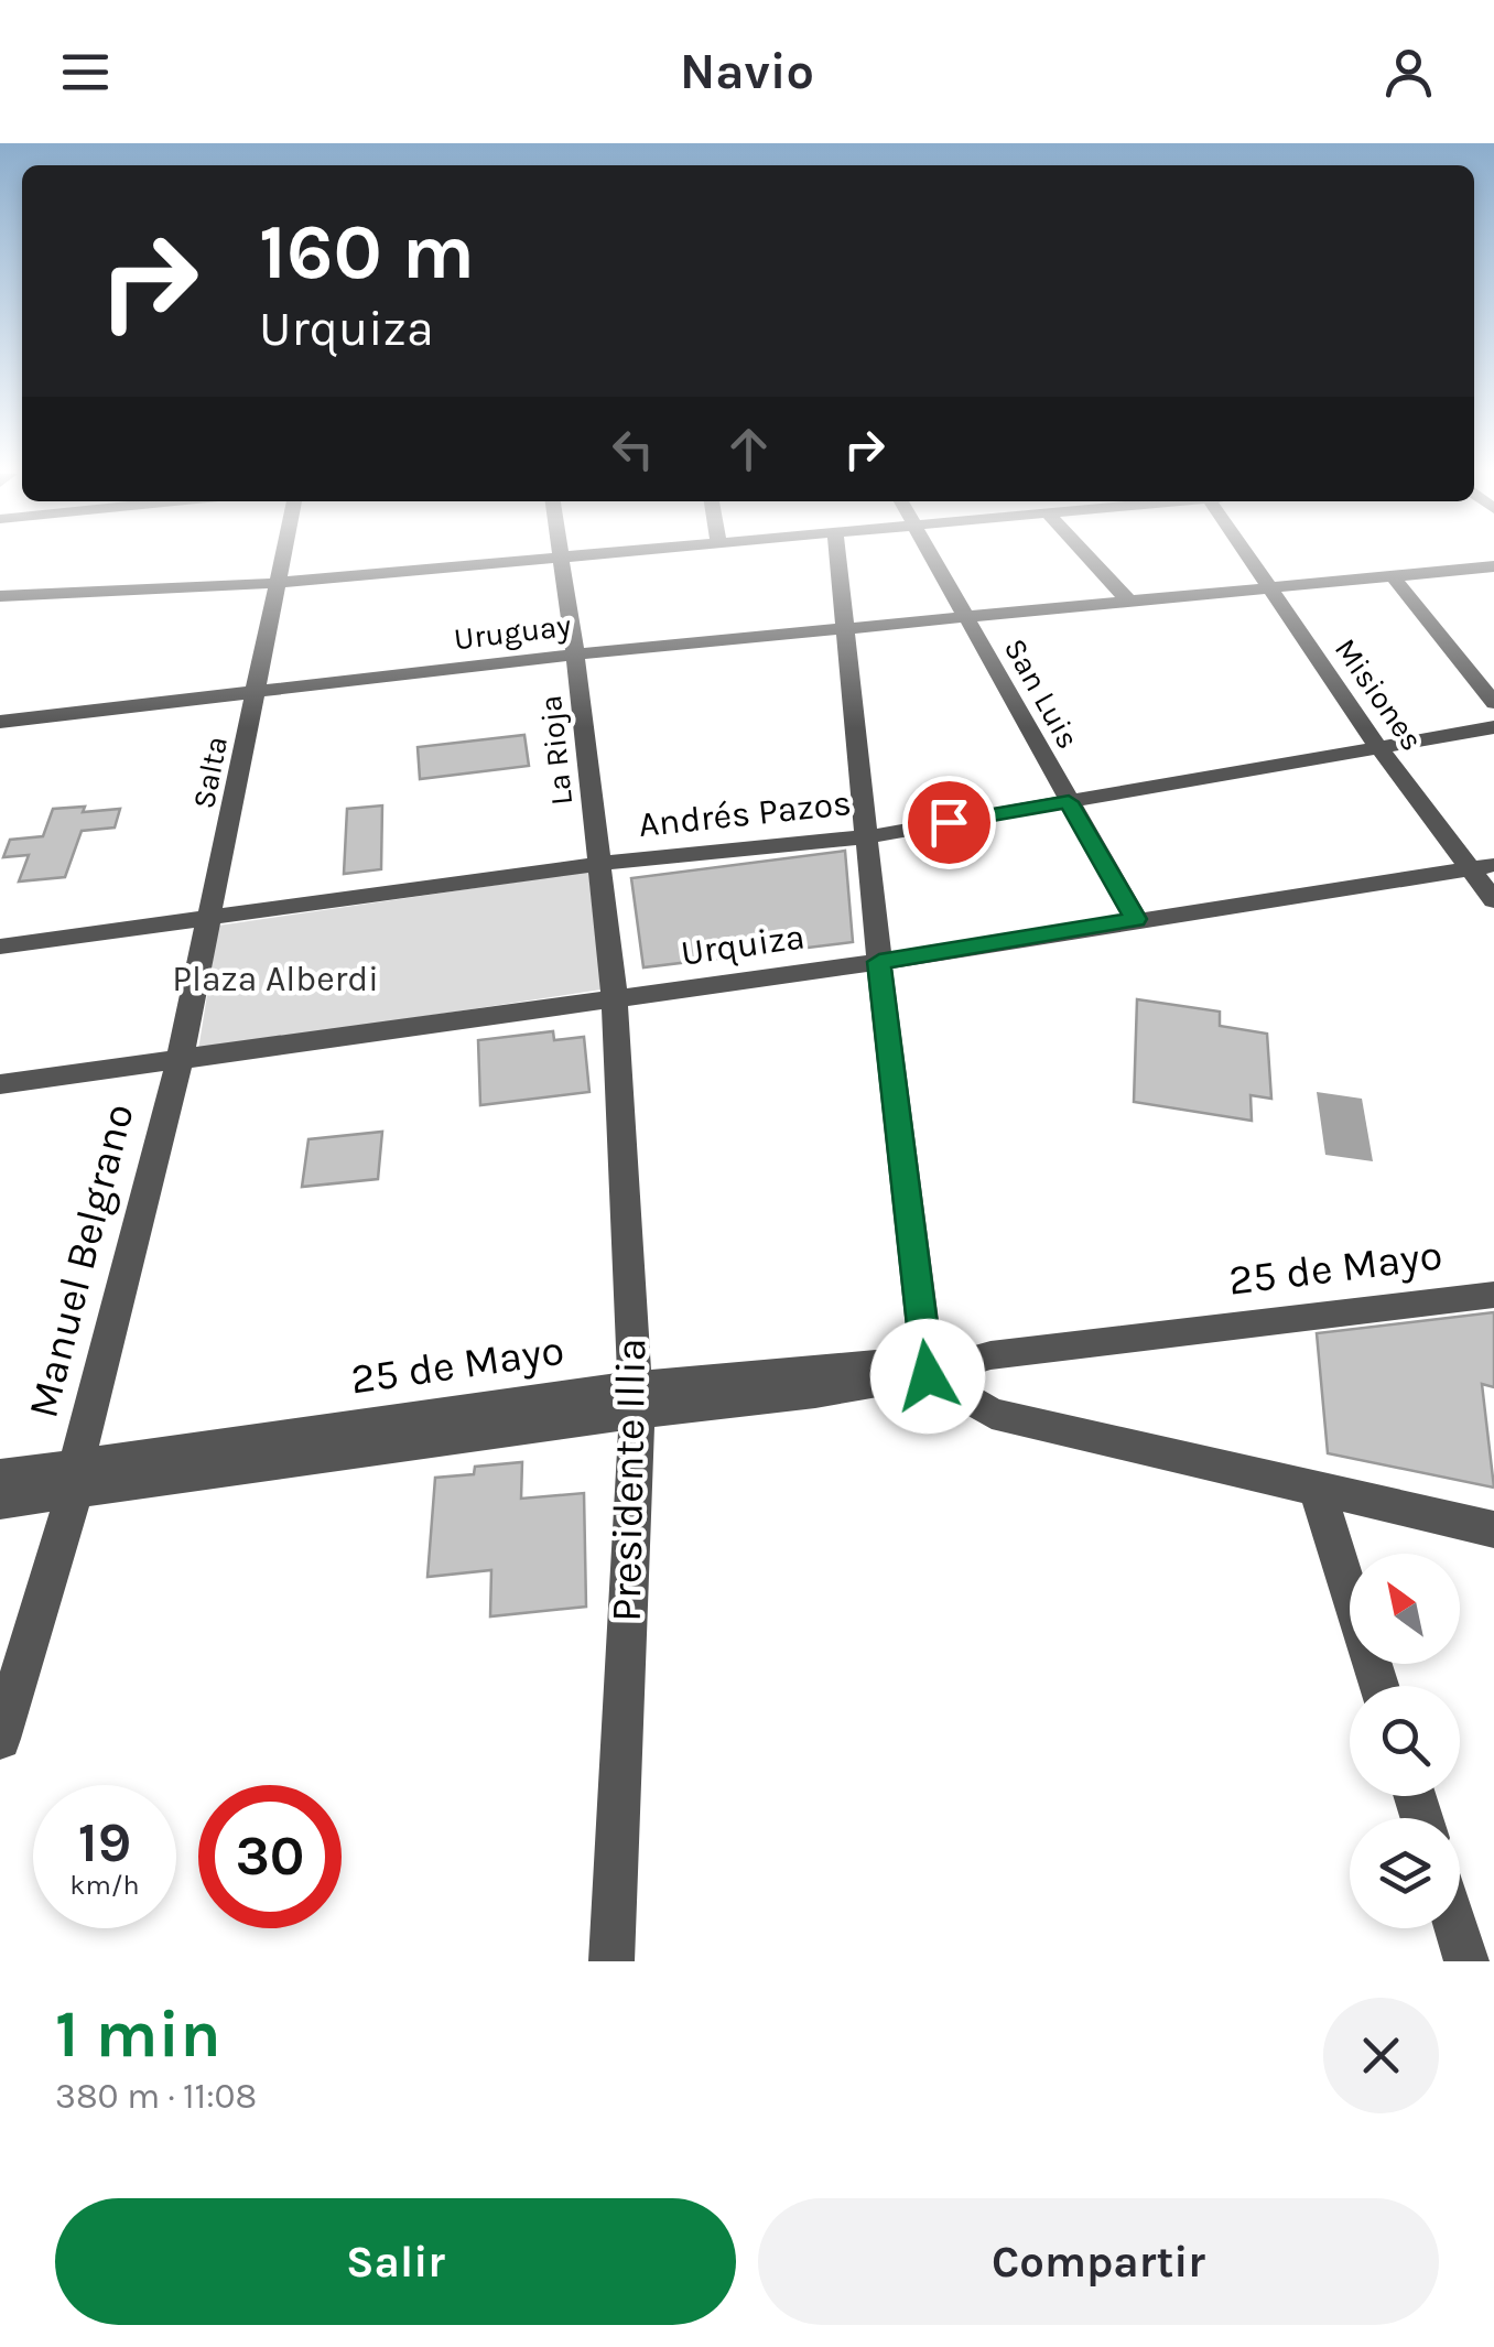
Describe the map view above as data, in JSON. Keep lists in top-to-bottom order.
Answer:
{
  "streets": {
    "street": [
      "Uruguay",
      "San Luis",
      "Misiones",
      "La Rioja",
      "Salta",
      "Andrés Pazos",
      "Urquiza",
      "Manuel Belgrano",
      "25 de Mayo",
      "Presidente Illia"
    ]
  },
  "crossings": [
    ["Uruguay", "San Luis"],
    ["Uruguay", "Misiones"],
    ["Uruguay", "La Rioja"],
    ["Uruguay", "Salta"],
    ["San Luis", "Andrés Pazos"],
    ["San Luis", "Urquiza"],
    ["Misiones", "Andrés Pazos"],
    ["Misiones", "Urquiza"],
    ["La Rioja", "Andrés Pazos"],
    ["La Rioja", "Urquiza"],
    ["La Rioja", "Presidente Illia"],
    ["Salta", "Andrés Pazos"],
    ["Salta", "Urquiza"],
    ["Salta", "Manuel Belgrano"],
    ["Urquiza", "Manuel Belgrano"],
    ["Urquiza", "Presidente Illia"],
    ["Manuel Belgrano", "25 de Mayo"],
    ["25 de Mayo", "Presidente Illia"]
  ],
  "parks": ["Plaza Alberdi"],
  "north": "top left",
  "page": {
    "header": "Navio",
    "turn": ["160 m", "Urquiza"],
    "speed": "19 km/h",
    "limit": "30",
    "heading": ["1 min", "380 m · 11:08"],
    "buttons": ["Salir", "Compartir"]
  }
}
